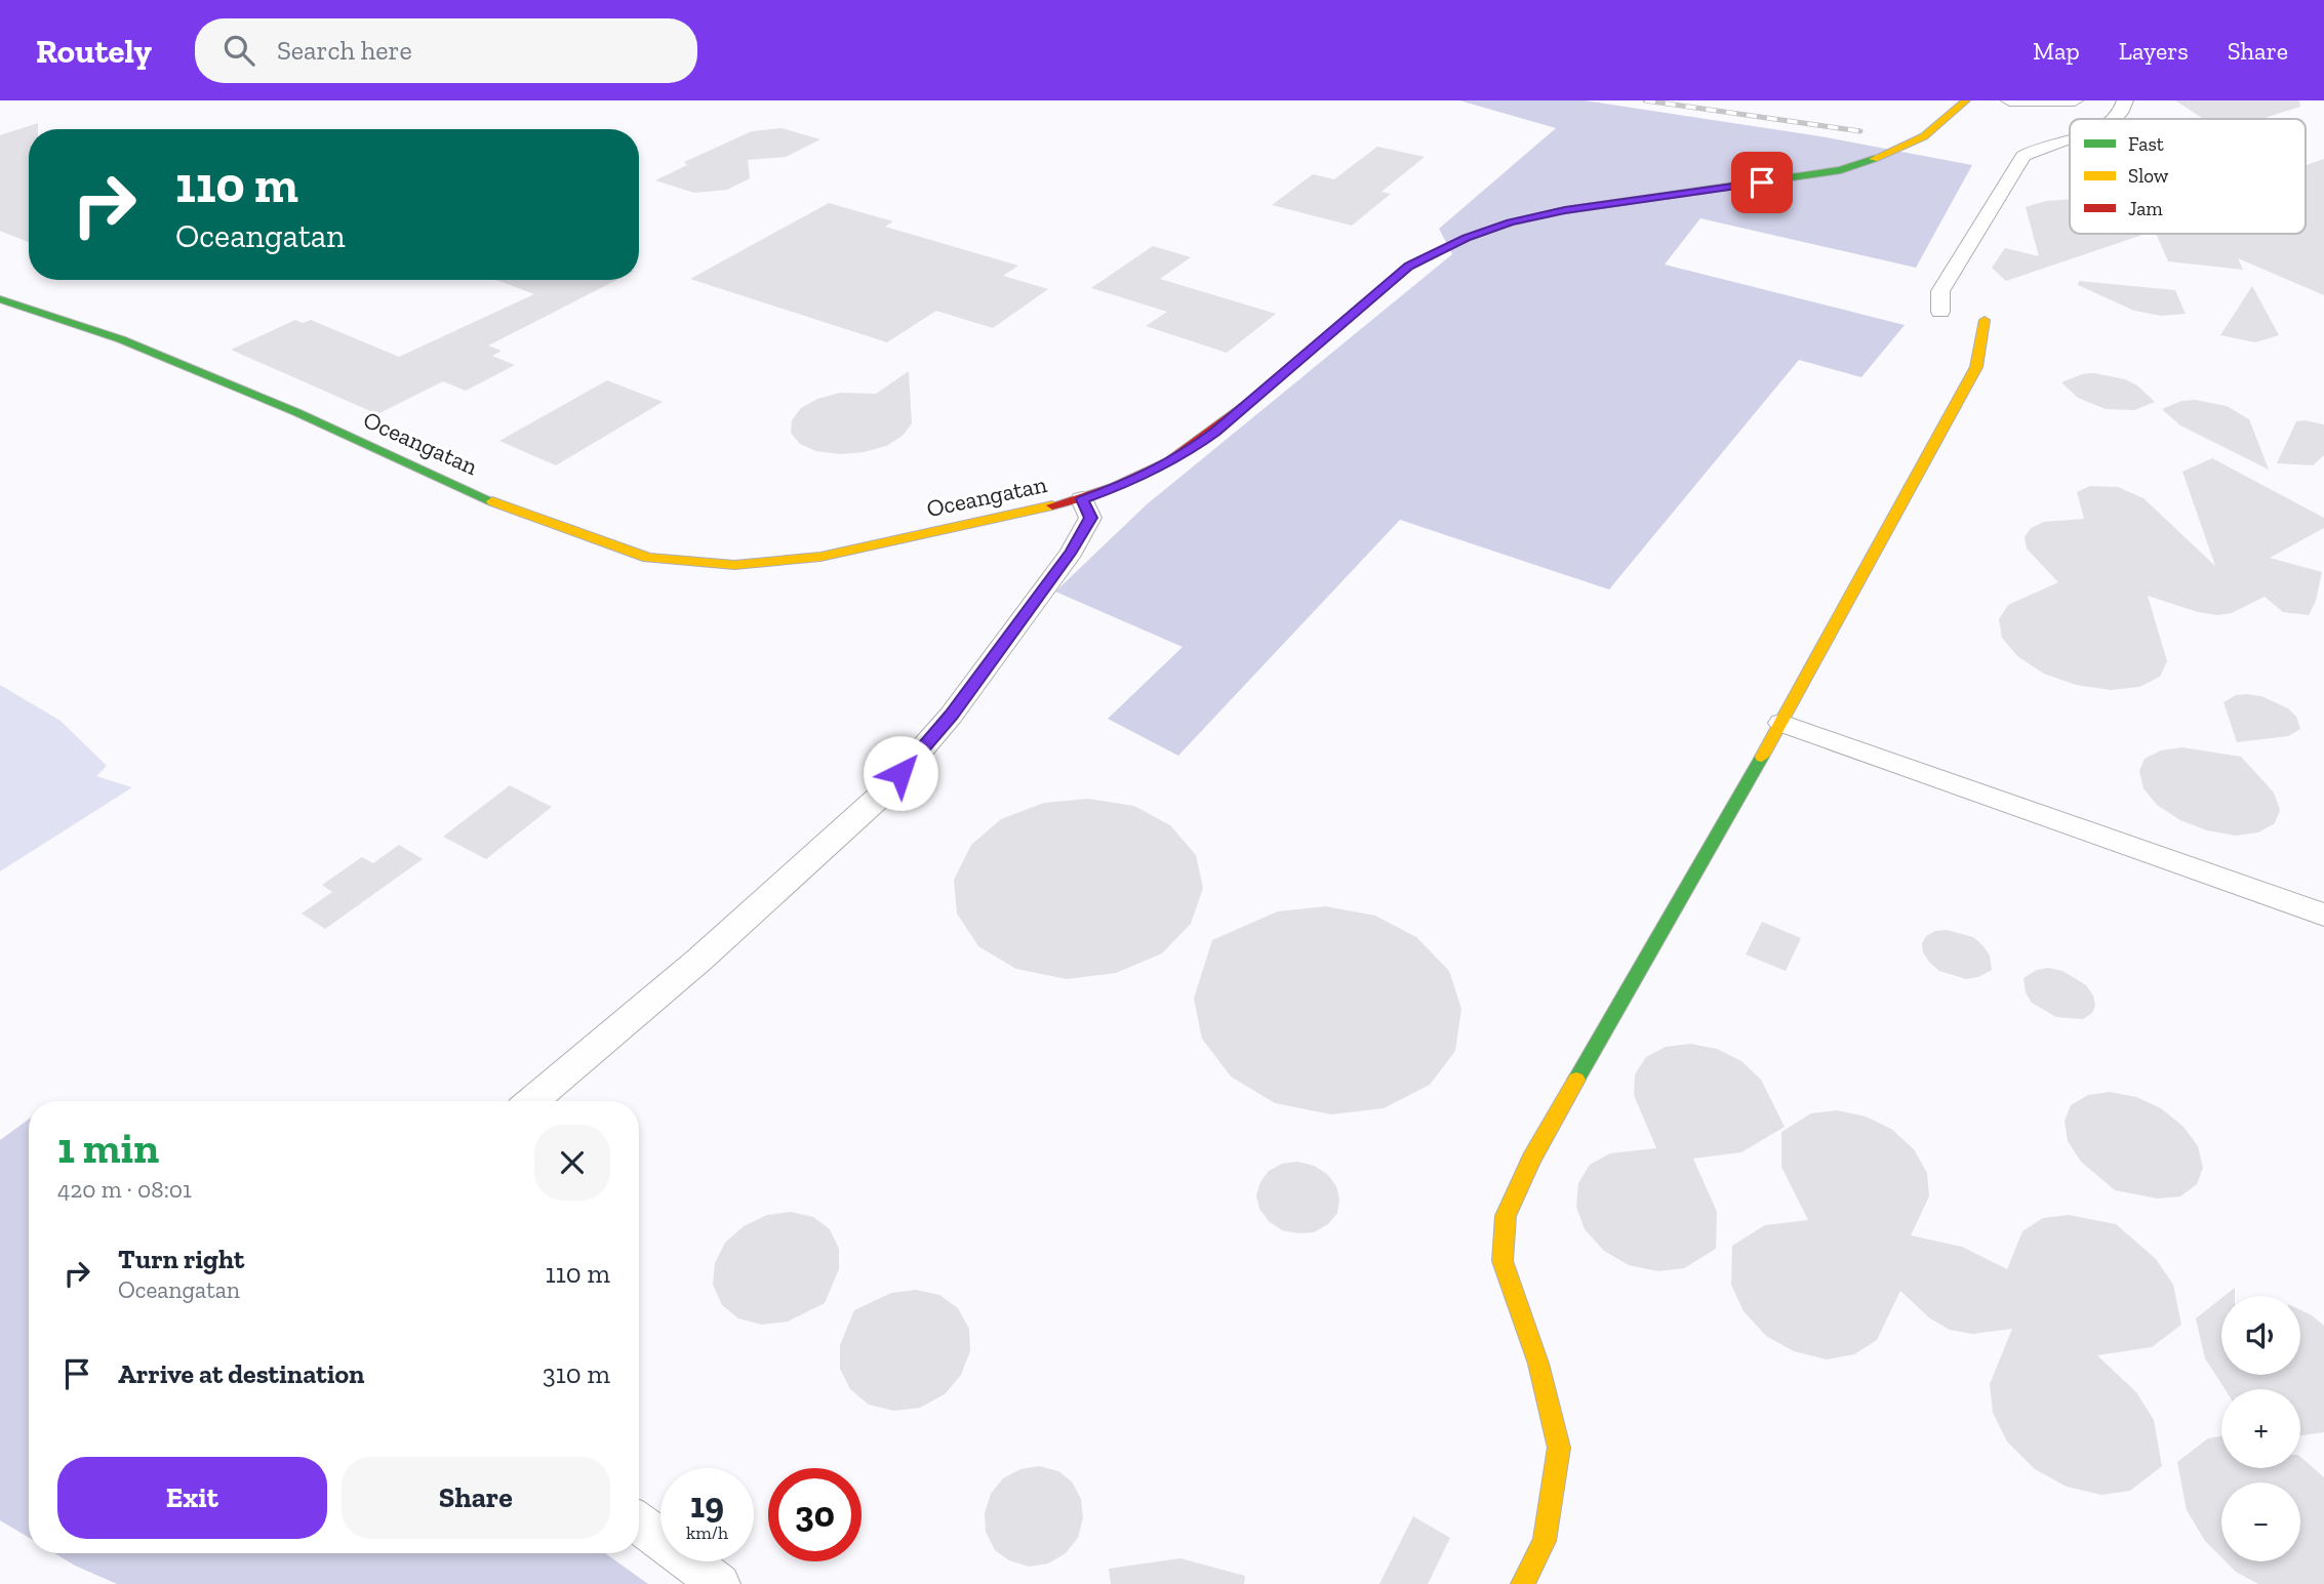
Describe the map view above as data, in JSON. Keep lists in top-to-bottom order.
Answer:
{
  "streets": {
    "street": ["Oceangatan"]
  },
  "legend": ["Fast", "Slow", "Jam"],
  "page": {
    "header": "Routely",
    "search": "Search here",
    "nav": ["Map", "Layers", "Share"],
    "turn": ["110 m", "Oceangatan"],
    "heading": ["1 min", "420 m · 08:01"],
    "list": [
      {
        "name": "Turn right",
        "note": "Oceangatan",
        "value": "110 m"
      },
      {
        "name": "Arrive at destination",
        "value": "310 m"
      }
    ],
    "map_buttons": ["+", "−"],
    "buttons": ["Exit", "Share"],
    "speed": "19 km/h",
    "limit": "30"
  }
}
